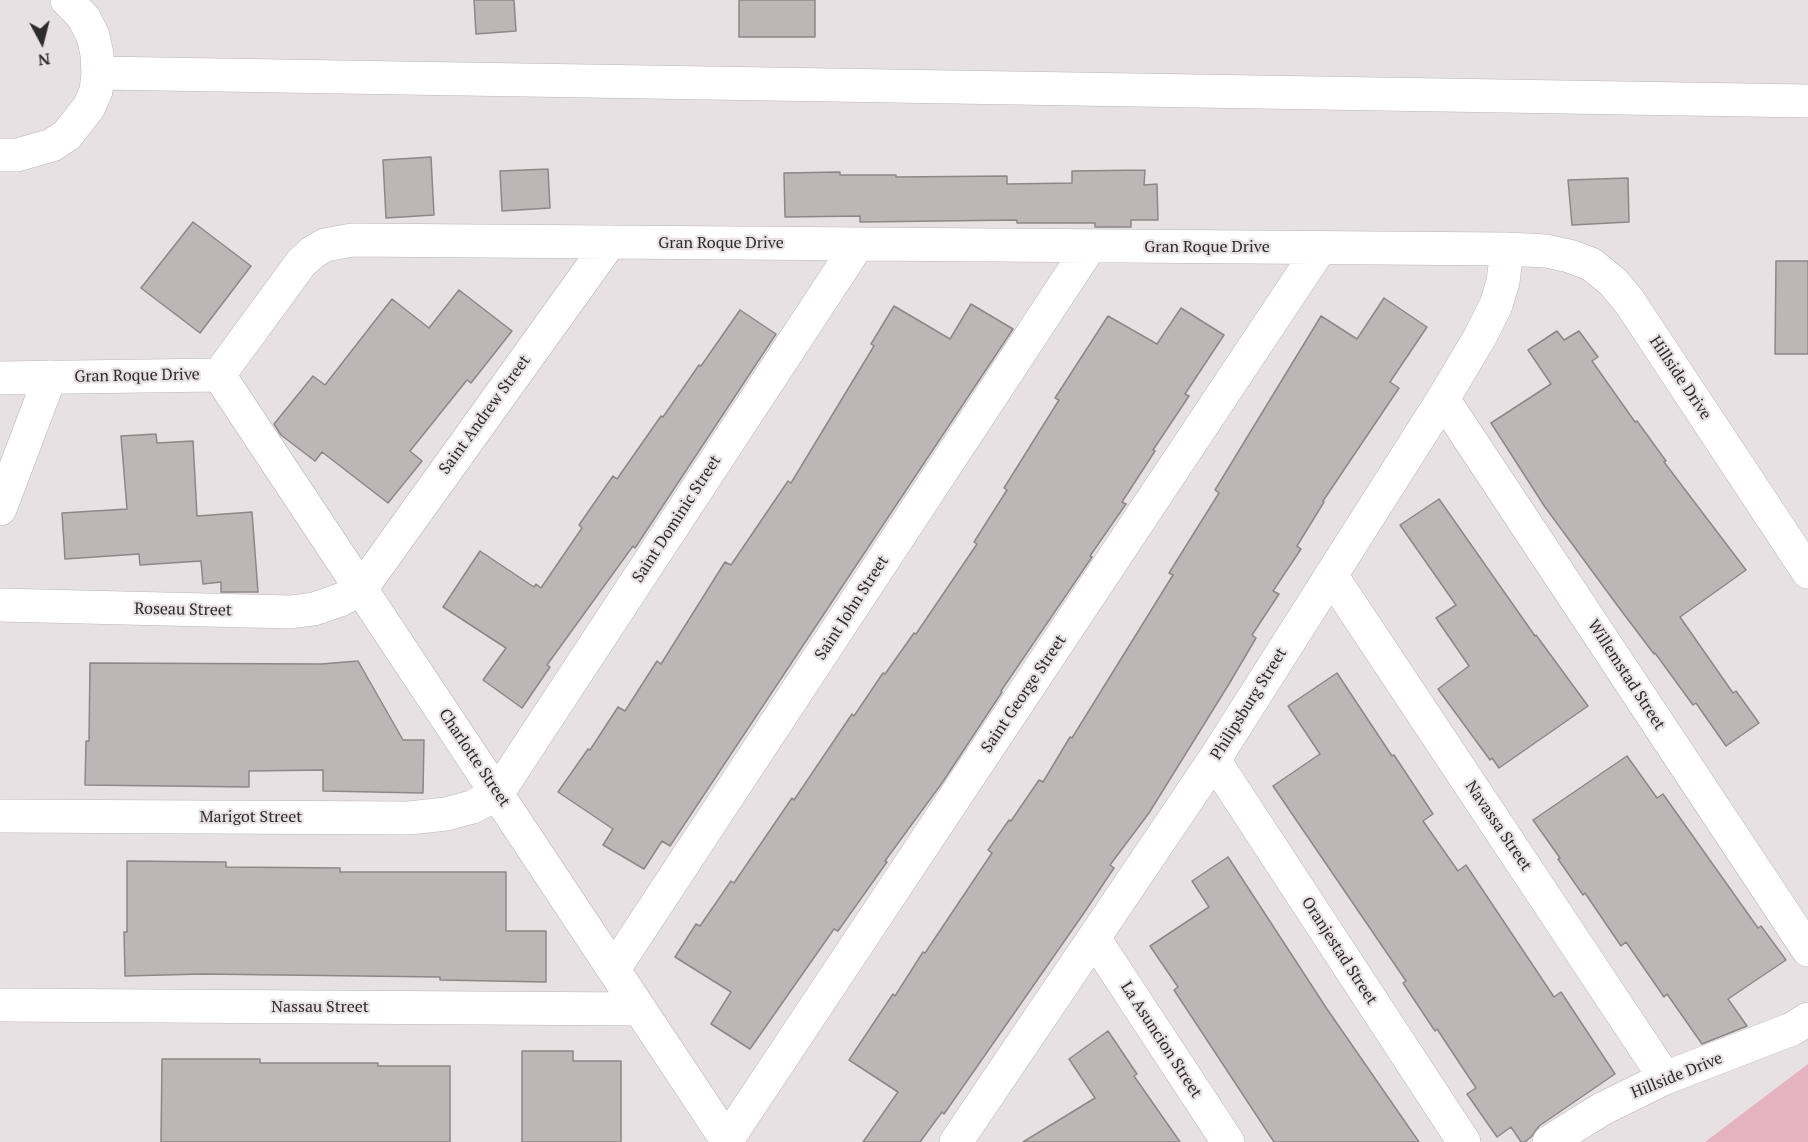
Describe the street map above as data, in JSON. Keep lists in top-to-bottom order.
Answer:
{
  "streets": {
    "street": [
      "Gran Roque Drive",
      "Hillside Drive",
      "Saint Andrew Street",
      "Saint Dominic Street",
      "Saint John Street",
      "Roseau Street",
      "Willemstad Street",
      "Saint George Street",
      "Philipsburg Street",
      "Charlotte Street",
      "Marigot Street",
      "Navassa Street",
      "Oranjestad Street",
      "Nassau Street",
      "La Asuncion Street"
    ]
  },
  "crossings": [
    ["Gran Roque Drive", "Hillside Drive"],
    ["Gran Roque Drive", "Saint Andrew Street"],
    ["Gran Roque Drive", "Saint Dominic Street"],
    ["Gran Roque Drive", "Saint John Street"],
    ["Gran Roque Drive", "Saint George Street"],
    ["Gran Roque Drive", "Philipsburg Street"],
    ["Gran Roque Drive", "Charlotte Street"],
    ["Hillside Drive", "Philipsburg Street"],
    ["Hillside Drive", "Navassa Street"],
    ["Saint Andrew Street", "Roseau Street"],
    ["Saint Andrew Street", "Charlotte Street"],
    ["Saint Dominic Street", "Charlotte Street"],
    ["Saint Dominic Street", "Marigot Street"],
    ["Saint John Street", "Charlotte Street"],
    ["Roseau Street", "Charlotte Street"],
    ["Willemstad Street", "Philipsburg Street"],
    ["Saint George Street", "Charlotte Street"],
    ["Philipsburg Street", "Navassa Street"],
    ["Philipsburg Street", "Oranjestad Street"],
    ["Philipsburg Street", "La Asuncion Street"],
    ["Charlotte Street", "Marigot Street"],
    ["Charlotte Street", "Nassau Street"]
  ],
  "north": "bottom"
}
